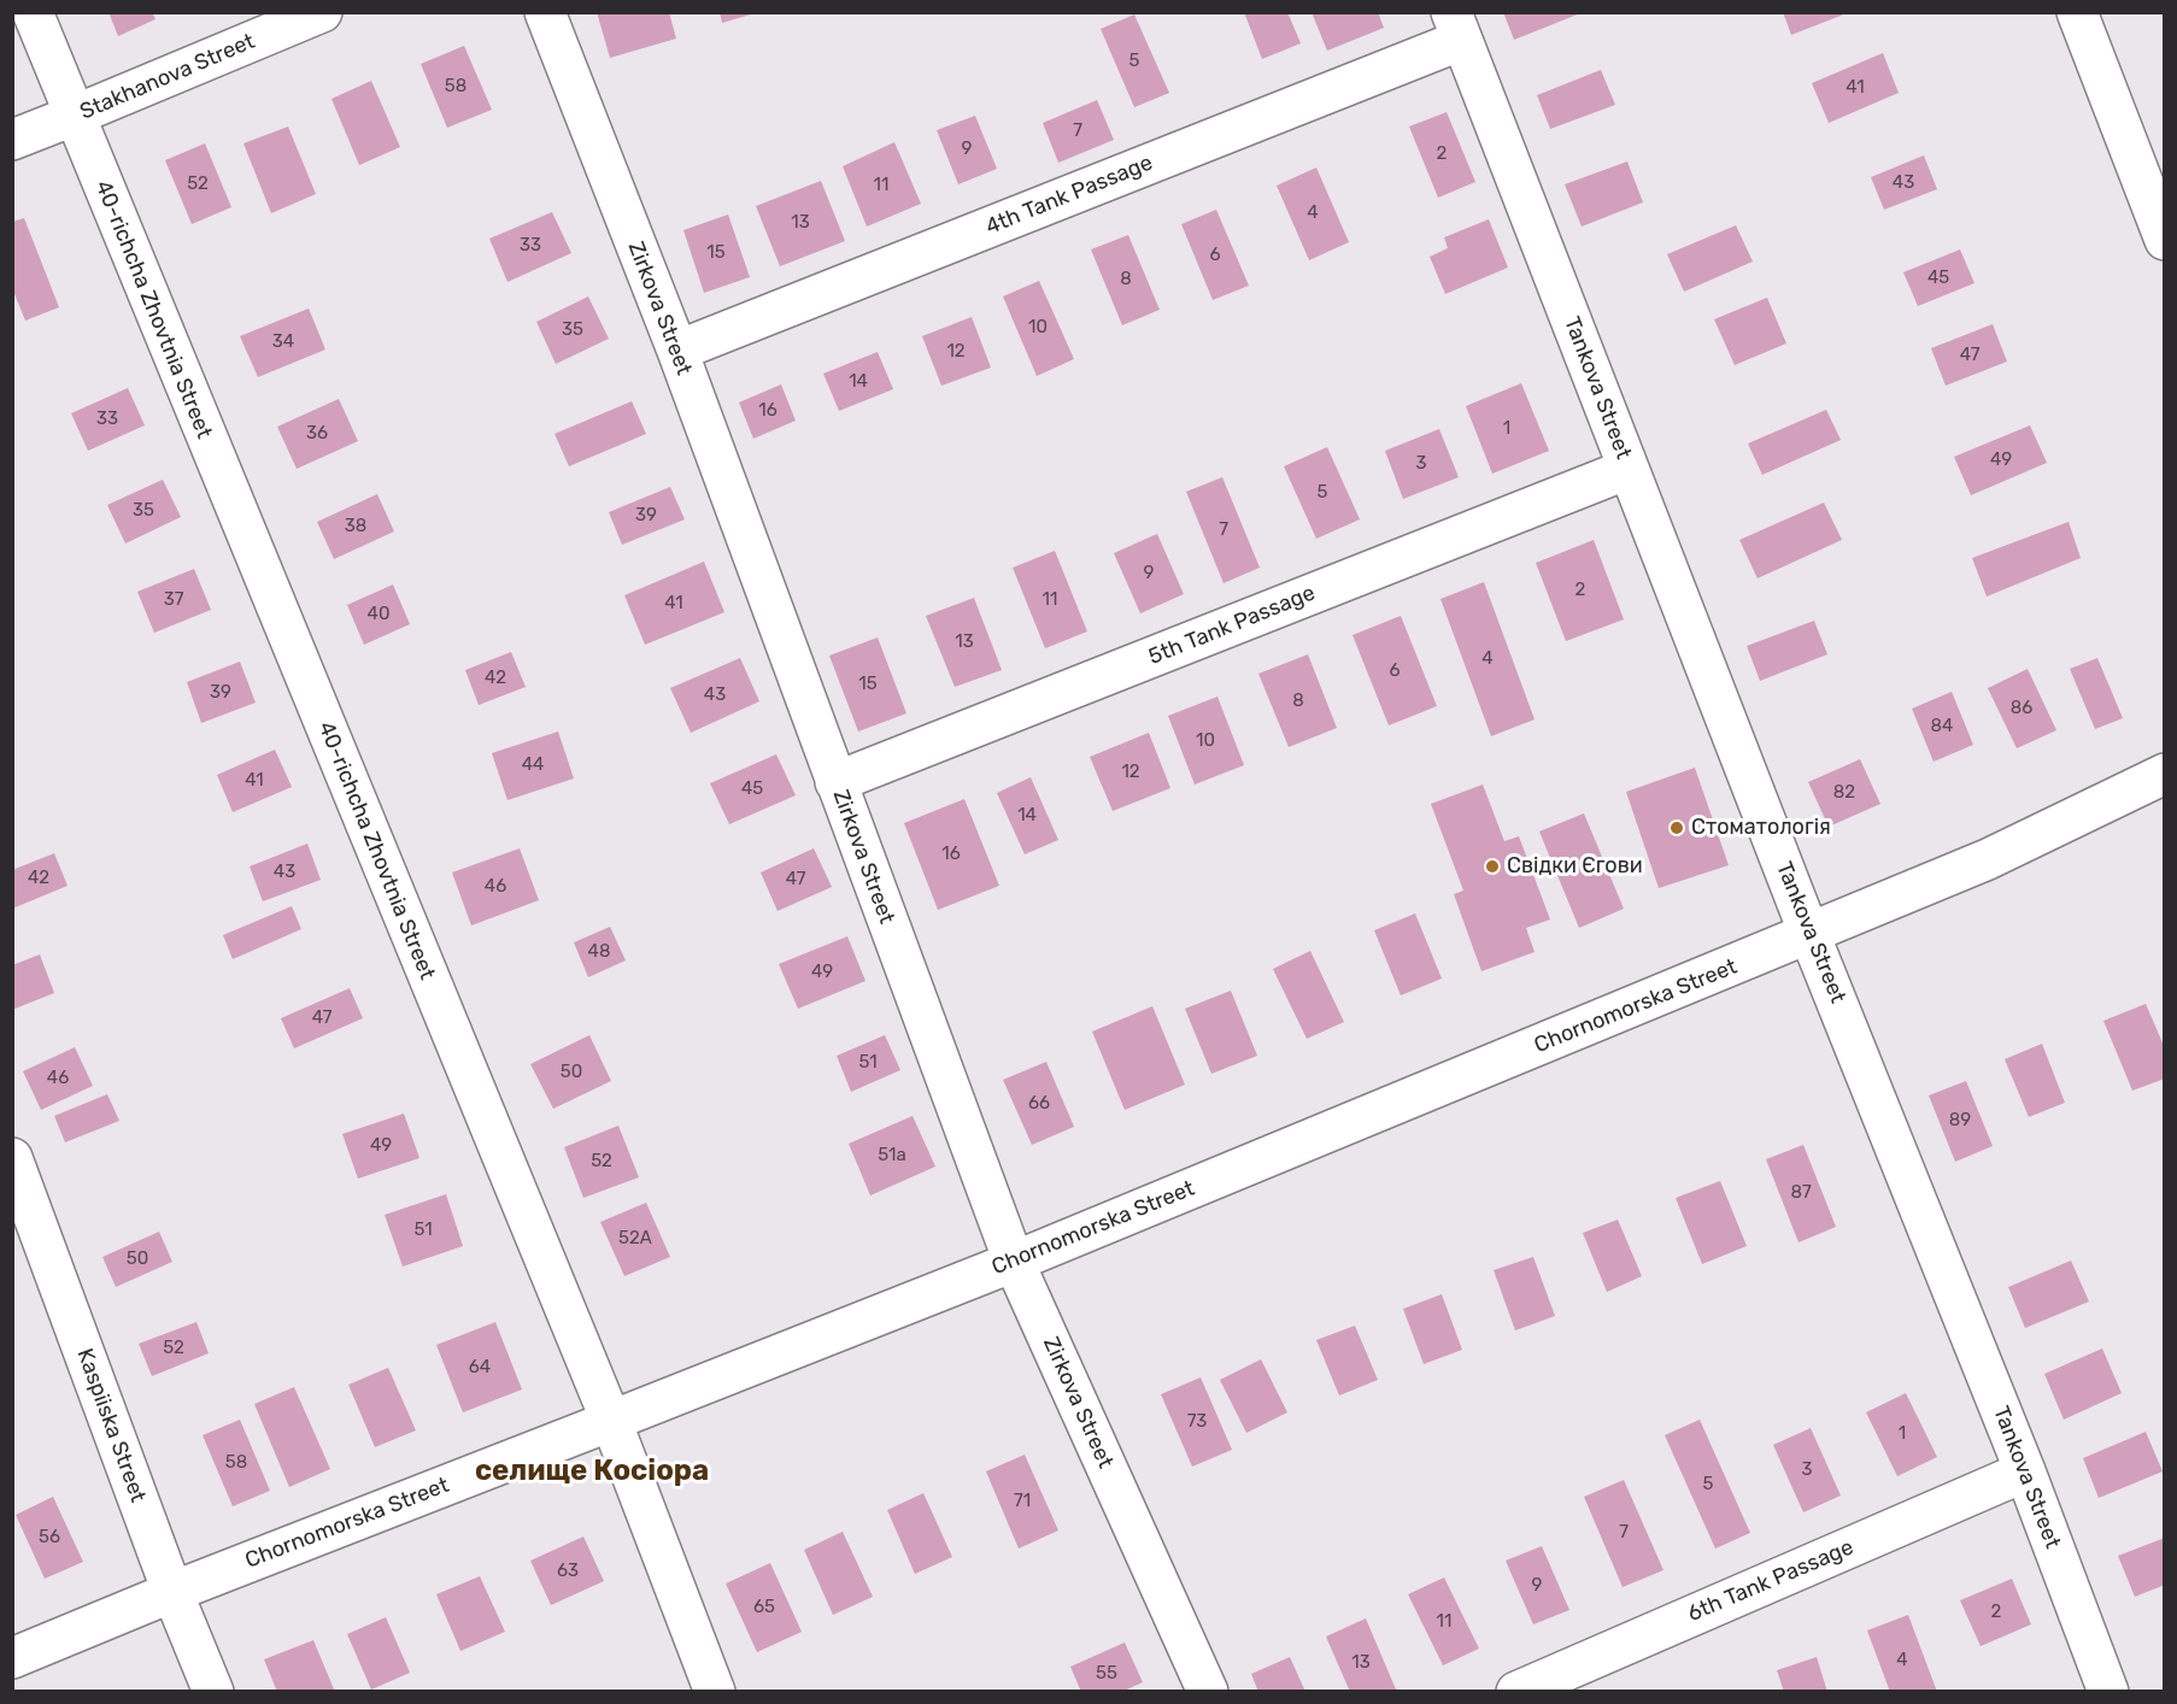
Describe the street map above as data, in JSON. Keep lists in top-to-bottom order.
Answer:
{
  "streets": {
    "street": [
      "Stakhanova Street",
      "4th Tank Passage",
      "Zirkova Street",
      "40-richcha Zhovtnia Street",
      "Tankova Street",
      "5th Tank Passage",
      "Chornomorska Street",
      "Kaspiiska Street",
      "6th Tank Passage"
    ]
  },
  "crossings": [
    ["Stakhanova Street", "40-richcha Zhovtnia Street"],
    ["4th Tank Passage", "Zirkova Street"],
    ["4th Tank Passage", "Tankova Street"],
    ["Zirkova Street", "5th Tank Passage"],
    ["Zirkova Street", "Chornomorska Street"],
    ["40-richcha Zhovtnia Street", "Chornomorska Street"],
    ["Tankova Street", "5th Tank Passage"],
    ["Tankova Street", "Chornomorska Street"],
    ["Tankova Street", "6th Tank Passage"],
    ["Chornomorska Street", "Kaspiiska Street"]
  ],
  "districts": ["селище Косіора"],
  "places": ["Стоматологія", "Свідки Єгови"],
  "house_numbers": [
    "5",
    "58",
    "41",
    "7",
    "9",
    "2",
    "43",
    "52",
    "11",
    "4",
    "13",
    "33",
    "15",
    "6",
    "45",
    "8",
    "10",
    "35",
    "34",
    "12",
    "47",
    "14",
    "16",
    "33",
    "1",
    "36",
    "49",
    "3",
    "5",
    "35",
    "39",
    "38",
    "7",
    "9",
    "2",
    "37",
    "11",
    "41",
    "40",
    "13",
    "4",
    "6",
    "42",
    "15",
    "39",
    "43",
    "8",
    "86",
    "84",
    "10",
    "44",
    "12",
    "41",
    "45",
    "82",
    "14",
    "16",
    "43",
    "42",
    "47",
    "46",
    "48",
    "49",
    "47",
    "51",
    "50",
    "46",
    "66",
    "89",
    "49",
    "51а",
    "52",
    "87",
    "51",
    "52А",
    "50",
    "52",
    "64",
    "73",
    "1",
    "58",
    "3",
    "5",
    "71",
    "7",
    "56",
    "63",
    "9",
    "65",
    "2",
    "11",
    "4",
    "13",
    "55"
  ]
}
